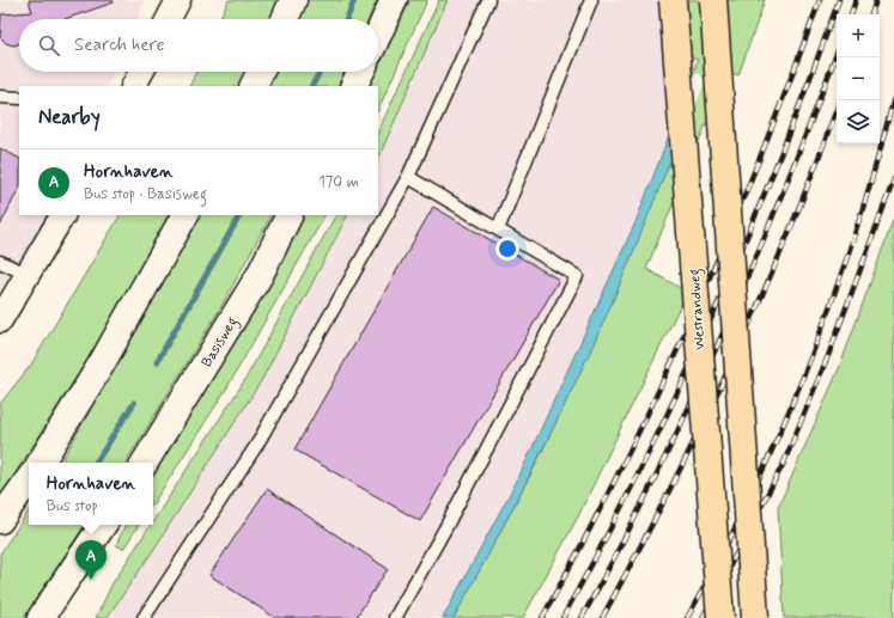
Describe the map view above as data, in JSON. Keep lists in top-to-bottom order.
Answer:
{
  "streets": {
    "highway": ["Westrandweg"],
    "main road": ["Basisweg"]
  },
  "page": {
    "map_buttons": ["+", "−"],
    "search": "Search here",
    "heading": "Nearby",
    "list": [
      {
        "mark": "A",
        "name": "Hornhaven",
        "note": "Bus stop · Basisweg",
        "value": "170 m"
      }
    ],
    "popup": ["Hornhaven", "Bus stop"],
    "pins": "A"
  }
}
